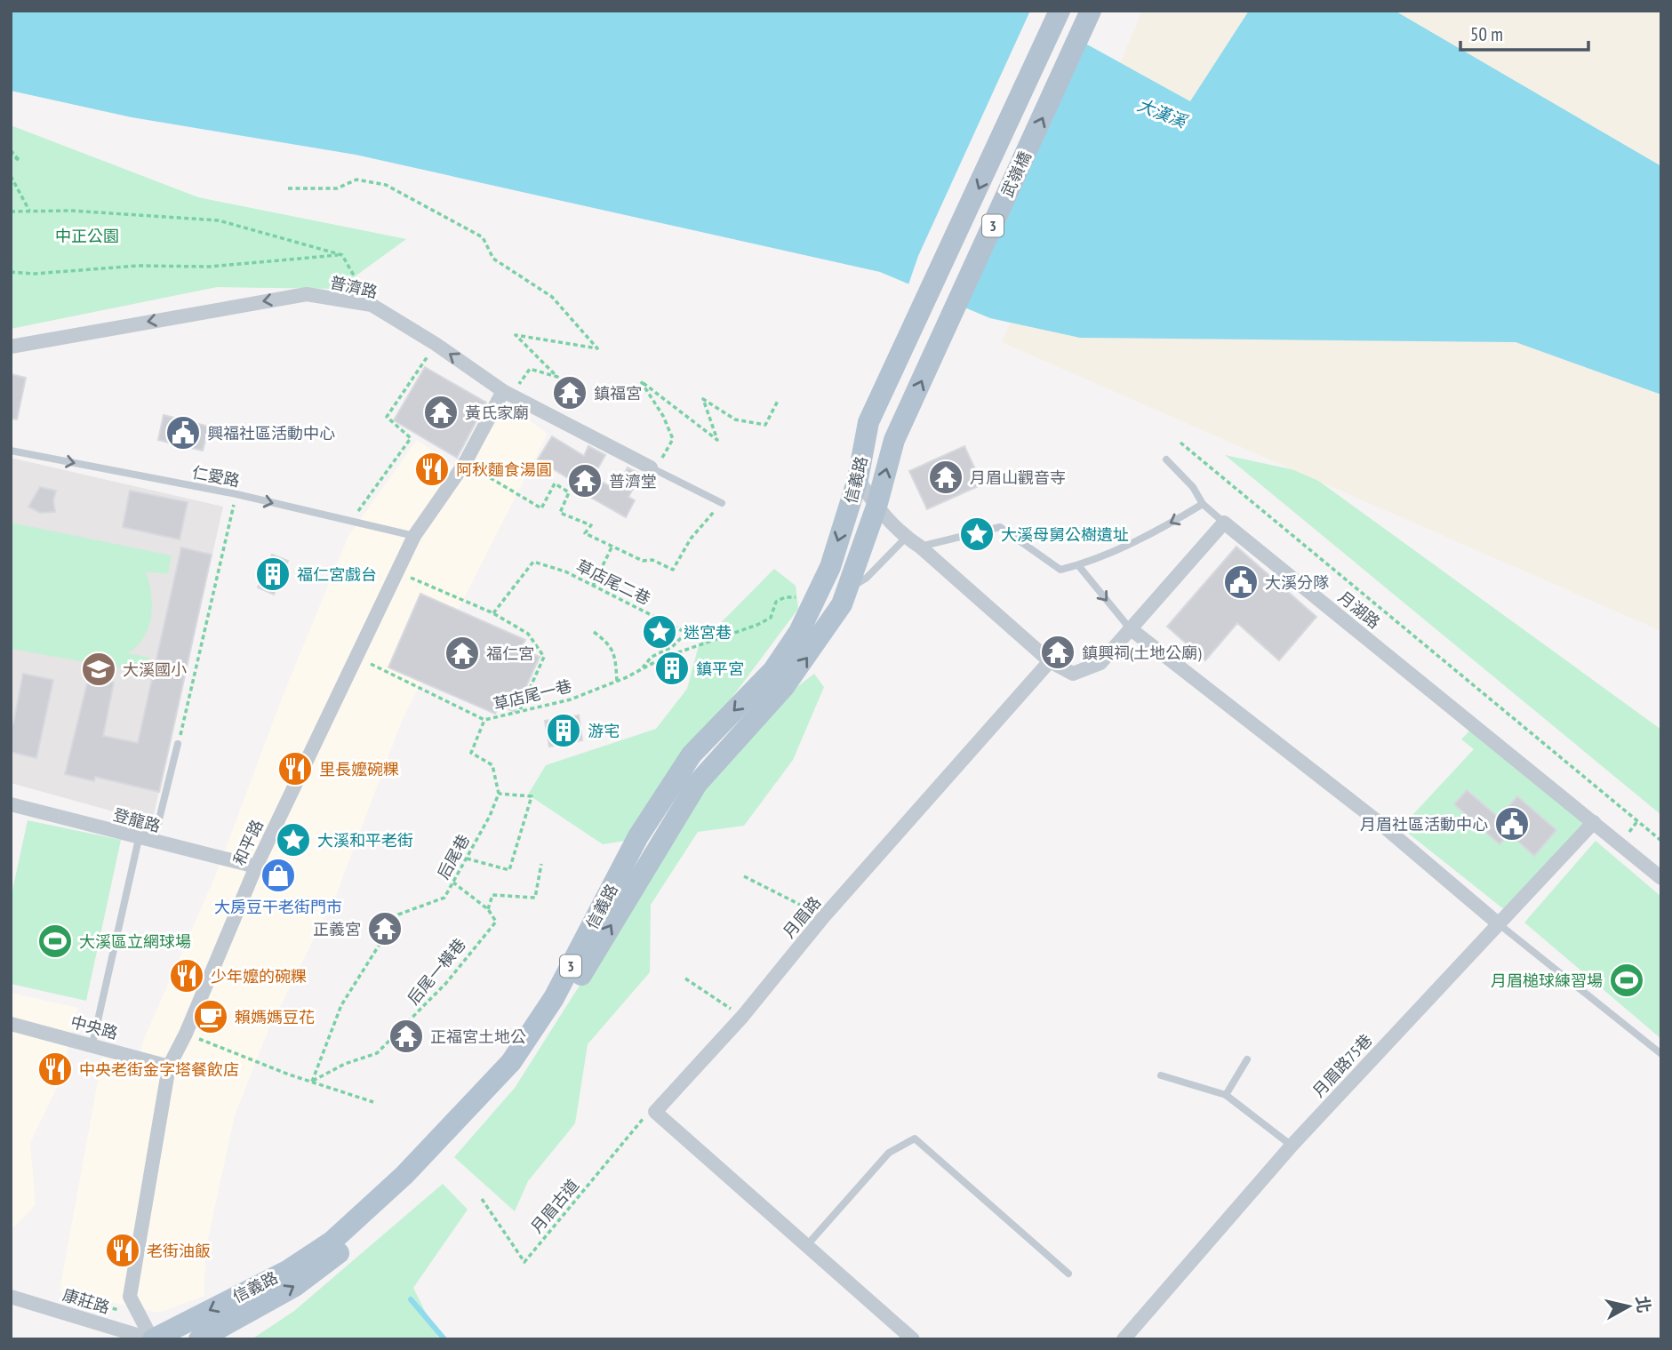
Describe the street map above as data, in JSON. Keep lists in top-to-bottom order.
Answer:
{
  "streets": {
    "main road": ["武嶺橋", "3", "信義路"],
    "street": [
      "普濟路",
      "月湖路",
      "登龍路",
      "和平路",
      "月眉路",
      "中央路",
      "月眉路75巷",
      "康莊路"
    ],
    "lane": ["仁愛路"],
    "path": [
      "草店尾二巷",
      "草店尾一巷",
      "后尾巷",
      "后尾一橫巷",
      "月眉古道"
    ]
  },
  "crossings": [
    ["武嶺橋", "信義路"],
    ["普濟路", "和平路"],
    ["仁愛路", "和平路"],
    ["信義路", "和平路"],
    ["信義路", "康莊路"],
    ["草店尾二巷", "草店尾一巷"],
    ["月湖路", "月眉路75巷"],
    ["草店尾一巷", "和平路"],
    ["登龍路", "和平路"],
    ["和平路", "中央路"],
    ["和平路", "康莊路"],
    ["后尾巷", "后尾一橫巷"],
    ["月眉路", "月眉古道"]
  ],
  "one_way": ["普濟路", "仁愛路"],
  "water": ["大漢溪"],
  "parks": ["中正公園"],
  "places": {
    "temple": [
      "鎮福宮",
      "黃氏家廟",
      "月眉山觀音寺",
      "普濟堂",
      "鎮興祠(土地公廟)",
      "福仁宮",
      "正義宮",
      "正福宮土地公"
    ],
    "public building": ["興福社區活動中心", "大溪分隊", "月眉社區活動中心"],
    "restaurant": [
      "阿秋麵食湯圓",
      "里長嬤碗粿",
      "少年嬤的碗粿",
      "中央老街金字塔餐飲店",
      "老街油飯"
    ],
    "place": ["大溪母舅公樹遺址", "迷宮巷", "大溪和平老街"],
    "building": ["福仁宮戲台", "鎮平宮", "游宅"],
    "school or university": ["大溪國小"],
    "shop": ["大房豆干老街門市"],
    "sports": ["大溪區立網球場", "月眉槌球練習場"],
    "cafe": ["賴媽媽豆花"]
  },
  "scale_bar": "50 m",
  "north": "right"
}
